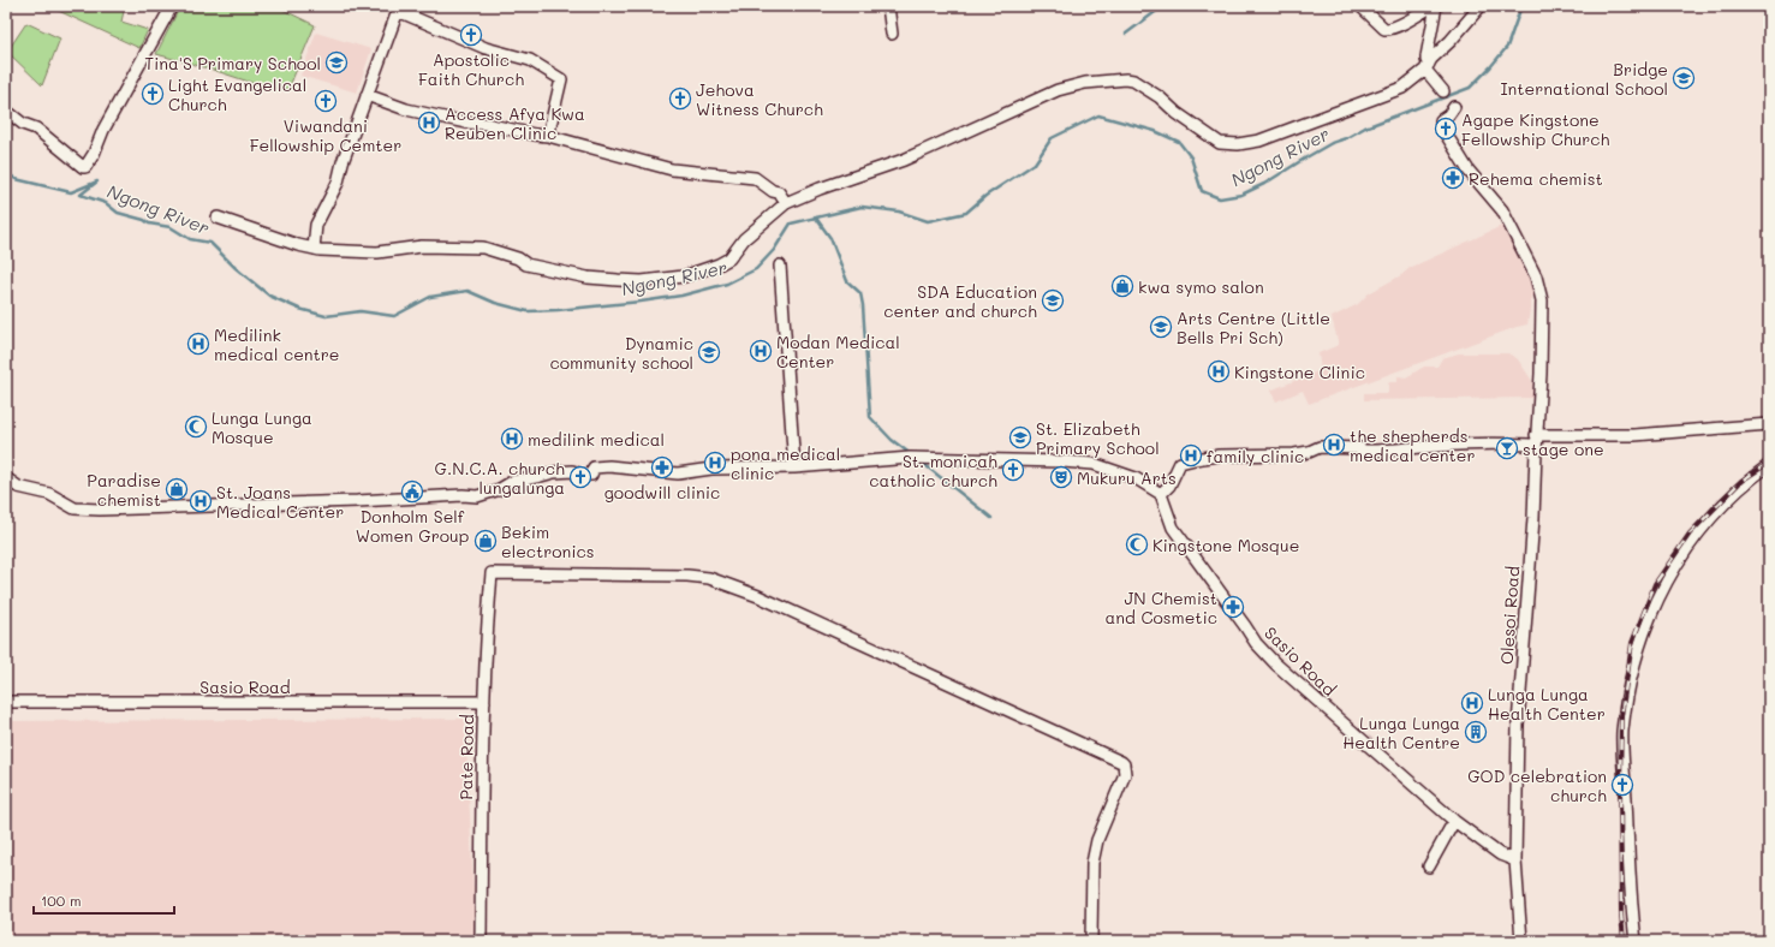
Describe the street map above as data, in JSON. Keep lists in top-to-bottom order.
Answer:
{
  "streets": {
    "street": ["Olesoi Road", "Sasio Road", "Pate Road"]
  },
  "crossings": [
    ["Olesoi Road", "Sasio Road"],
    ["Sasio Road", "Pate Road"]
  ],
  "water": ["Ngong River"],
  "places": {
    "church": [
      "Apostolic Faith Church",
      "Light Evangelical Church",
      "Jehova Witness Church",
      "Viwandani Fellowship Cemter",
      "Agape Kingstone Fellowship Church",
      "St. monicah catholic church",
      "G.N.C.A. church lungalunga",
      "GOD celebration church"
    ],
    "school or university": [
      "Tina'S Primary School",
      "Bridge International School",
      "SDA Education center and church",
      "Arts Centre (Little Bells Pri Sch)",
      "Dynamic community school",
      "St. Elizabeth Primary School"
    ],
    "hospital": [
      "Access Afya Kwa Reuben Clinic",
      "Medilink medical centre",
      "Modan Medical Center",
      "Kingstone Clinic",
      "medilink medical",
      "the shepherds medical center",
      "family clinic",
      "pona medical clinic",
      "St. Joans Medical Center",
      "Lunga Lunga Health Center"
    ],
    "pharmacy": ["Rehema chemist", "goodwill clinic", "JN Chemist and Cosmetic"],
    "shop": ["kwa symo salon", "Paradise chemist", "Bekim electronics"],
    "mosque": ["Lunga Lunga Mosque", "Kingstone Mosque"],
    "bar": ["stage one"],
    "theatre": ["Mukuru Arts"],
    "public building": ["Donholm Self Women Group"],
    "building": ["Lunga Lunga Health Centre"]
  },
  "scale_bar": "100 m"
}
